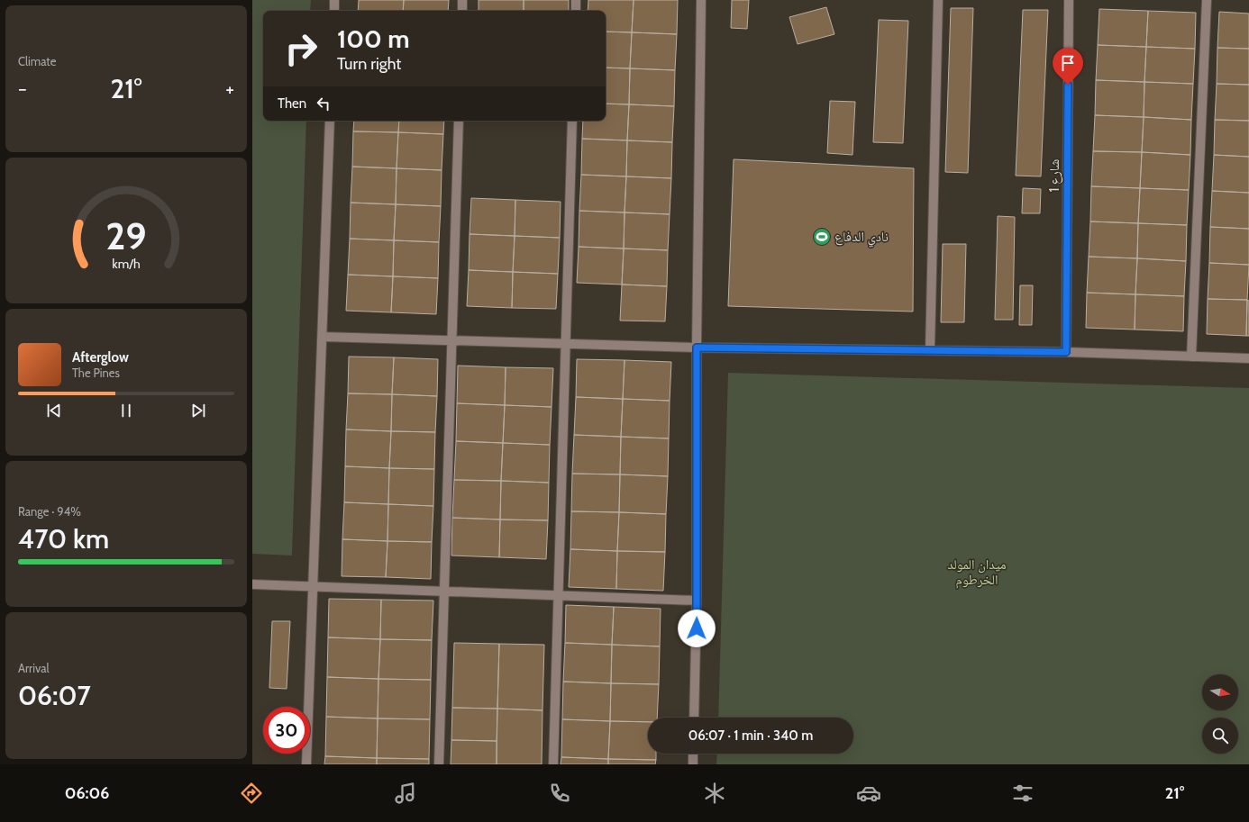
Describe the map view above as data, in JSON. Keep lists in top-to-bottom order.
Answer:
{
  "streets": {
    "street": ["شارع 1"]
  },
  "parks": ["ميدان المولد الخرطوم"],
  "places": {
    "sports": ["نادي الدفاع"]
  },
  "north": "right",
  "page": {
    "tile": [
      "Climate",
      ["Range · 94%", "470 km"],
      ["Arrival", "06:07"]
    ],
    "turn": ["100 m", "Turn right"],
    "heat": ["−", "21°", "+"],
    "then": "Then",
    "song": ["Afterglow", "The Pines"],
    "limit": "30",
    "trip": "06:07 · 1 min · 340 m",
    "tabs": ["06:06", "21°"],
    "gauge": ["29", "km/h"]
  }
}
